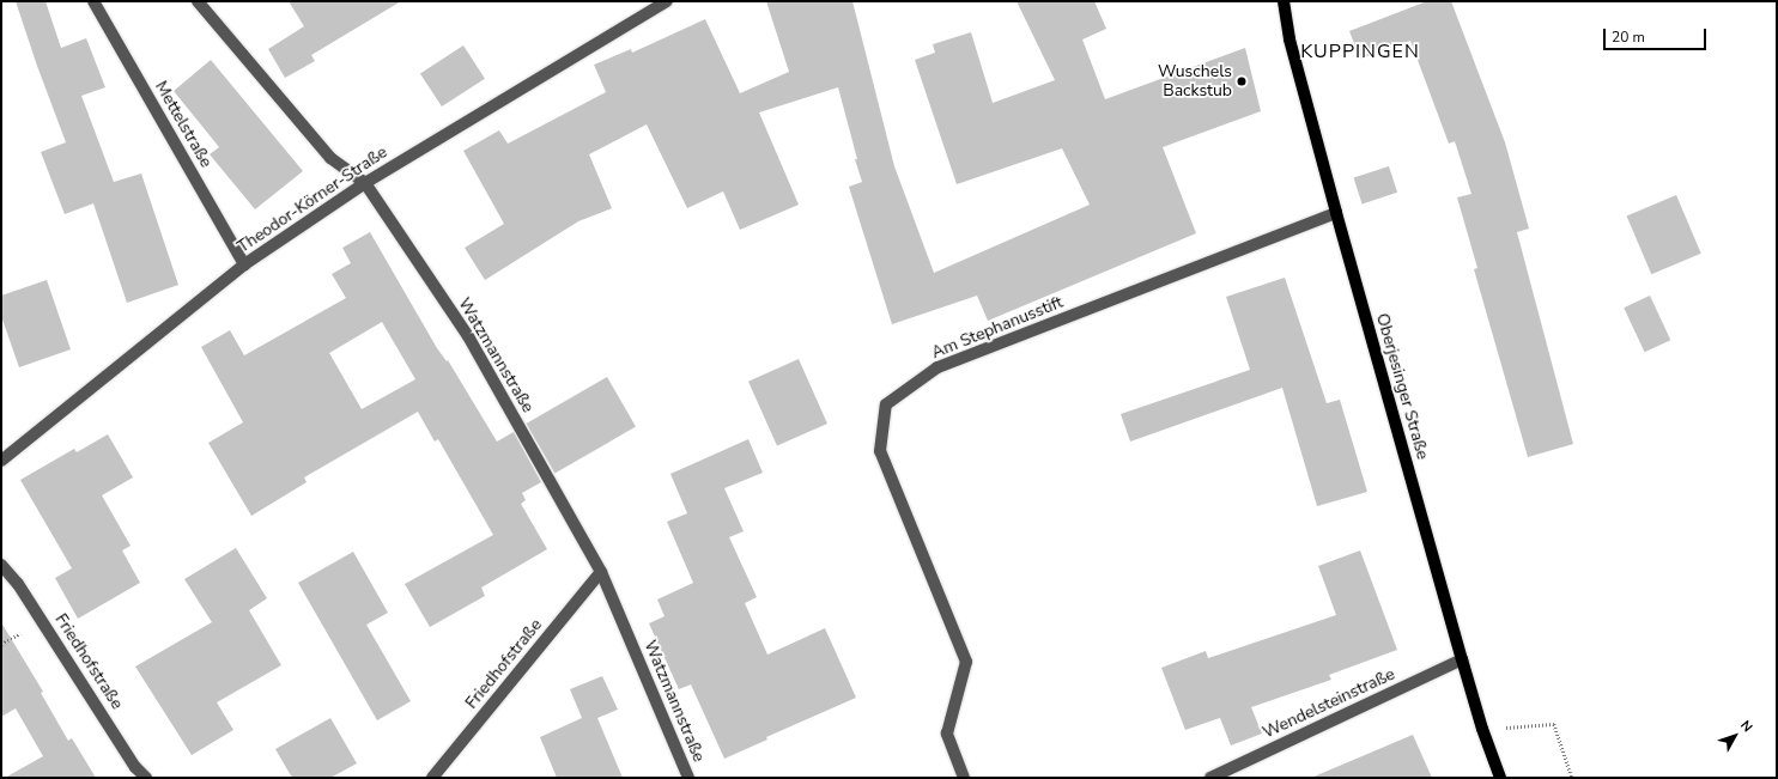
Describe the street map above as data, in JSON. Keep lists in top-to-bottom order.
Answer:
{
  "streets": {
    "main road": ["Oberjesinger Straße"],
    "street": [
      "Mettelstraße",
      "Theodor-Körner-Straße",
      "Am Stephanusstift",
      "Watzmannstraße",
      "Friedhofstraße",
      "Wendelsteinstraße"
    ]
  },
  "crossings": [
    ["Mettelstraße", "Theodor-Körner-Straße"],
    ["Theodor-Körner-Straße", "Watzmannstraße"],
    ["Am Stephanusstift", "Oberjesinger Straße"],
    ["Watzmannstraße", "Friedhofstraße"],
    ["Oberjesinger Straße", "Wendelsteinstraße"]
  ],
  "districts": ["KUPPINGEN"],
  "places": ["Wuschels Backstub"],
  "scale_bar": "20 m",
  "north": "top right"
}
